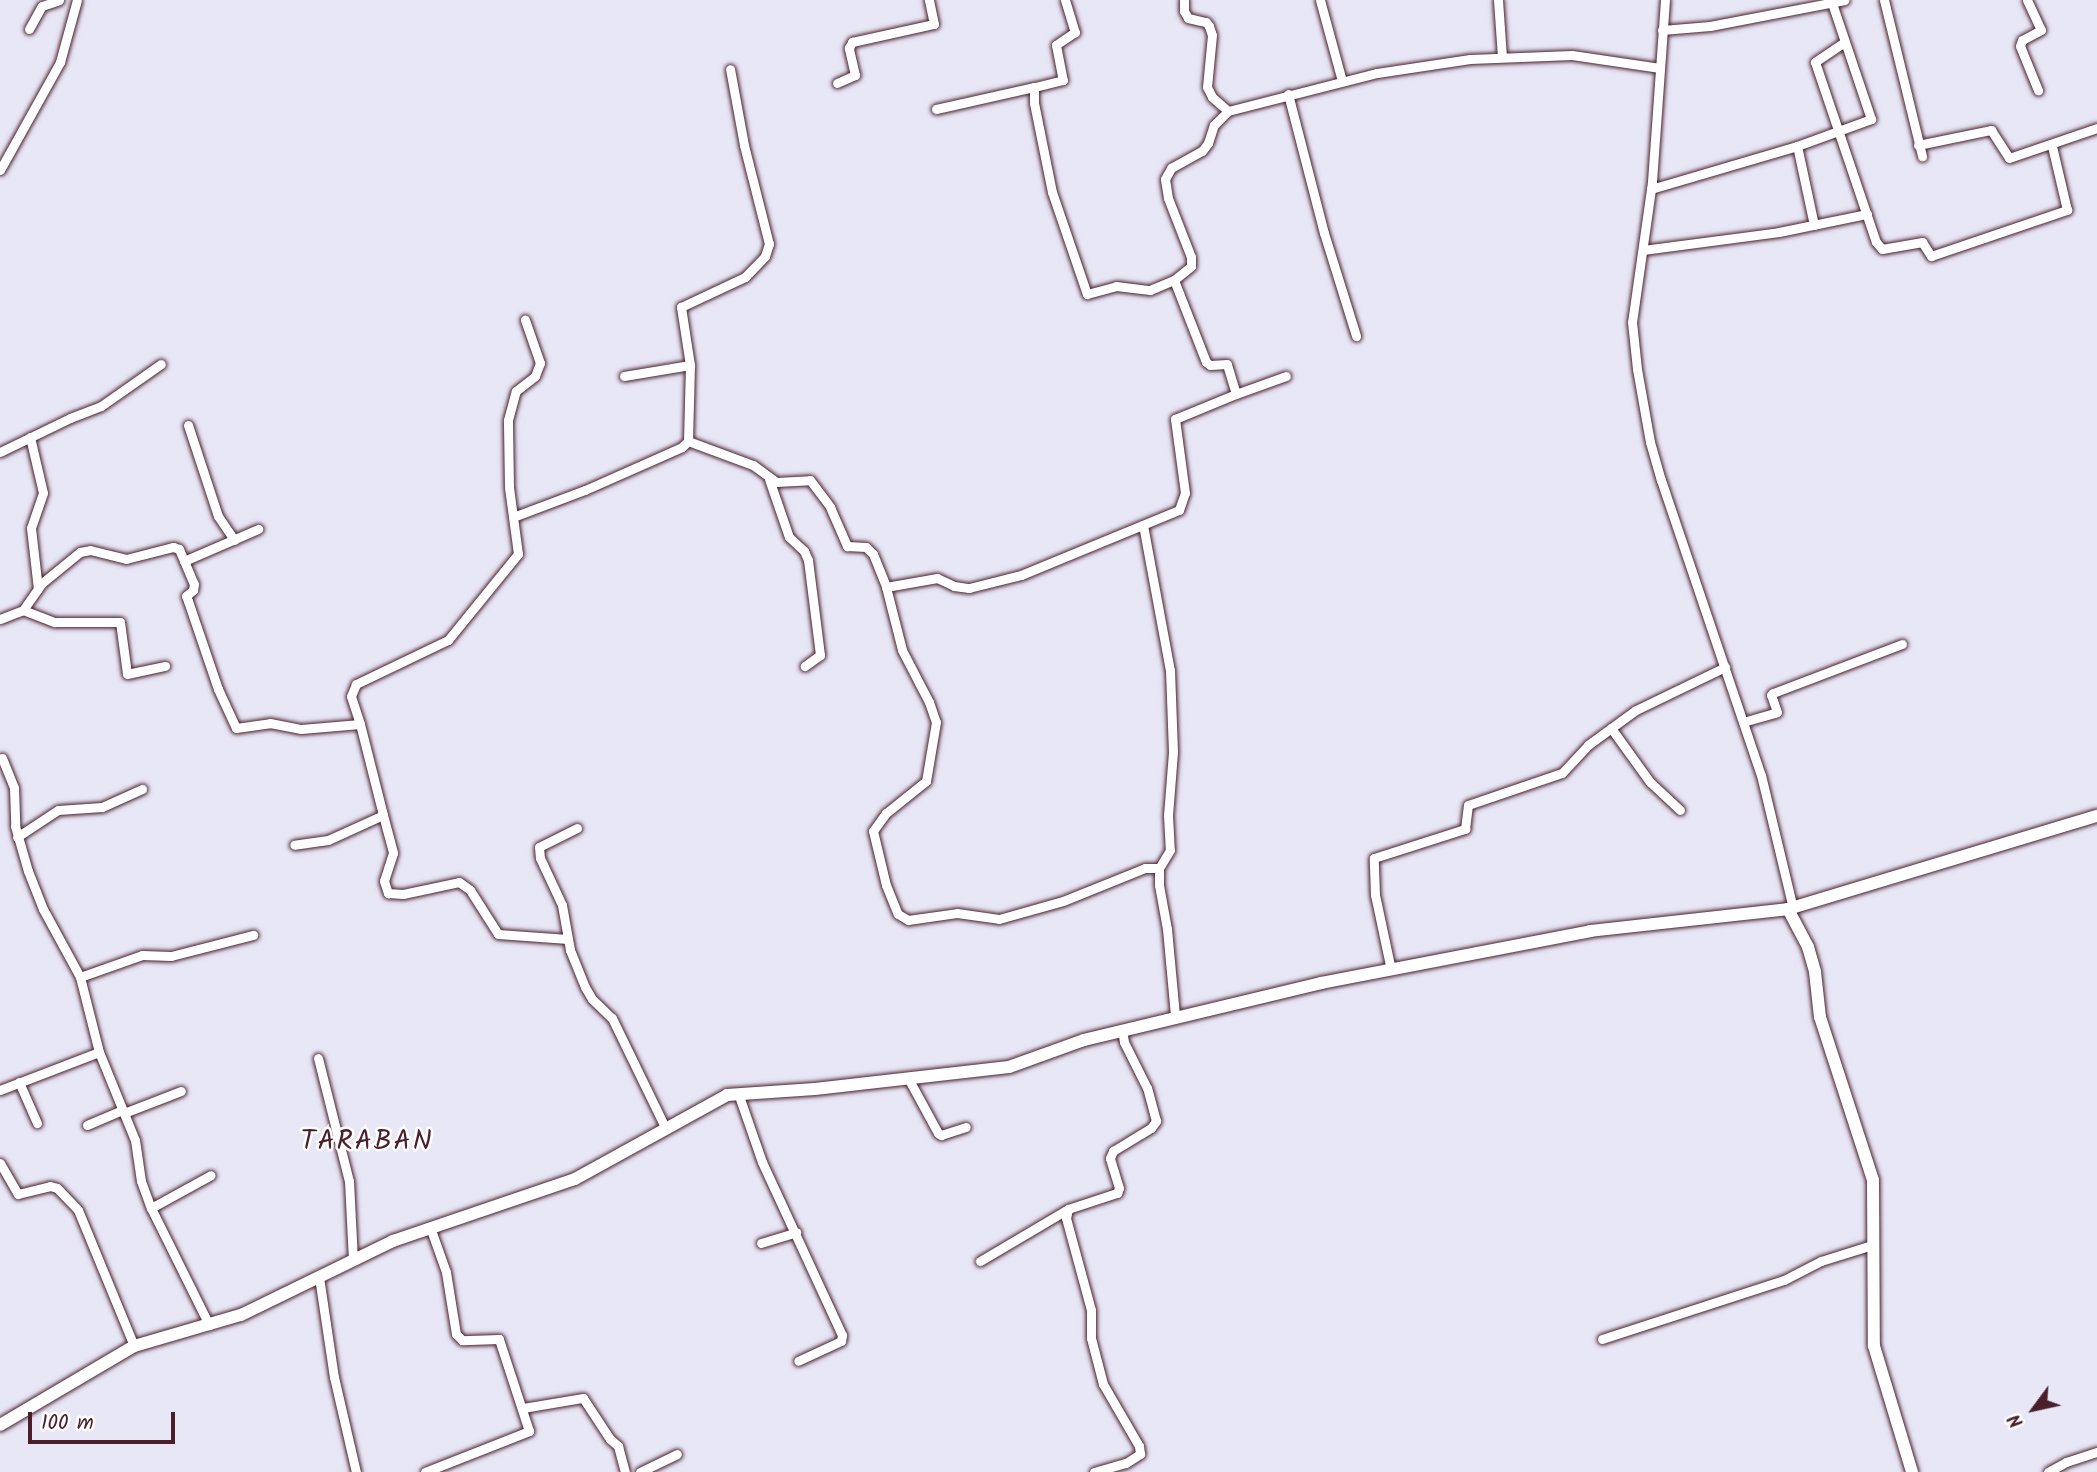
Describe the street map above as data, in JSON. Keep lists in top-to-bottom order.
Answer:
{
  "districts": ["TARABAN"],
  "scale_bar": "100 m",
  "north": "bottom left"
}
